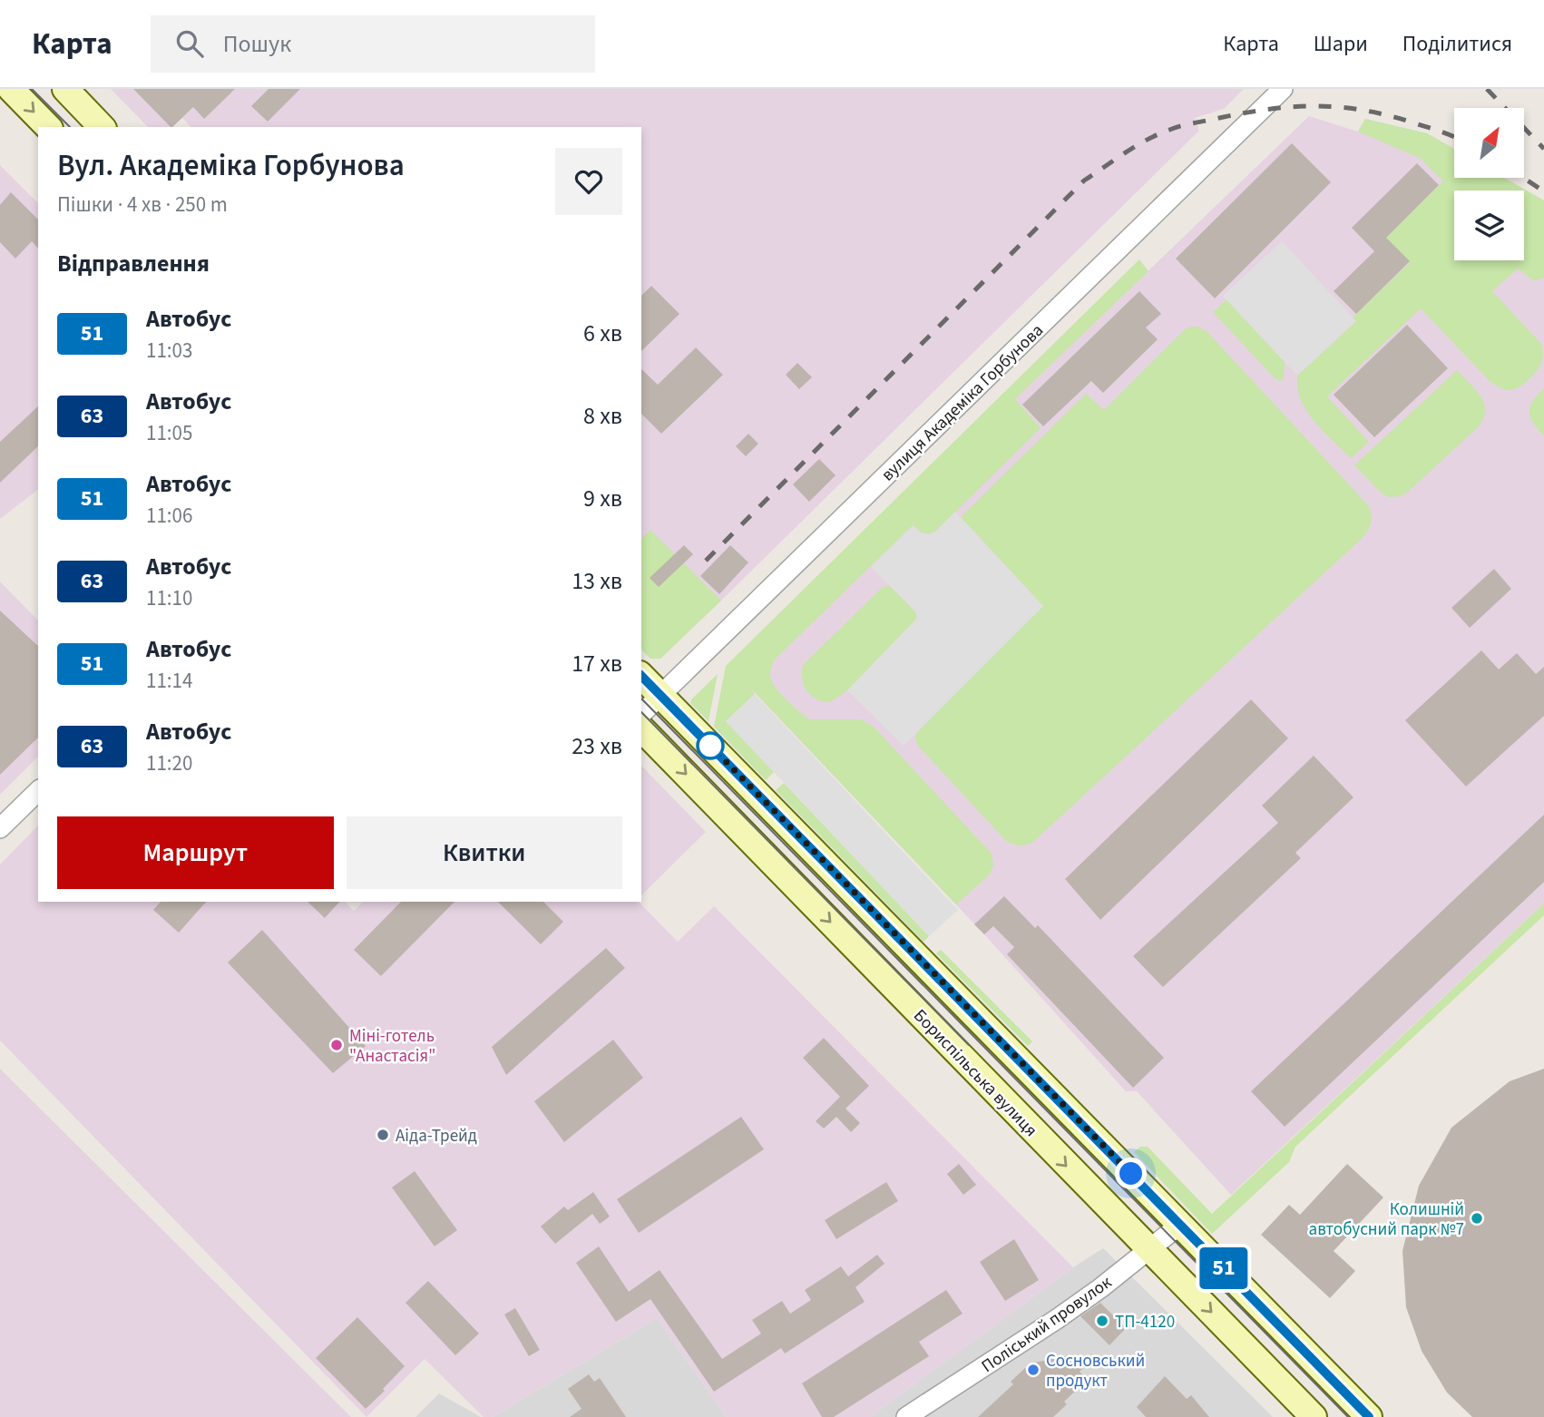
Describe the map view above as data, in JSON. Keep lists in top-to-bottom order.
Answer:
{
  "streets": {
    "main road": ["Бориспільська вулиця"],
    "street": ["вулиця Академіка Горбунова", "Поліський провулок"]
  },
  "crossings": [
    ["Бориспільська вулиця", "Поліський провулок"]
  ],
  "places": [
    "Міні-готель \"Анастасія\"",
    "Аіда-Трейд",
    "Колишній автобусний парк №7",
    "ТП-4120",
    "Сосновський продукт"
  ],
  "lines": ["bus line 51"],
  "north": "top right",
  "page": {
    "header": "Карта",
    "search": "Пошук",
    "nav": ["Карта", "Шари", "Поділитися"],
    "on_map": "51",
    "heading": [
      ["Вул. Академіка Горбунова", "Пішки · 4 хв · 250 m"],
      "Відправлення"
    ],
    "list": [
      {
        "mark": "51",
        "name": "Автобус",
        "note": "11:03",
        "value": "6 хв"
      },
      {
        "mark": "63",
        "name": "Автобус",
        "note": "11:05",
        "value": "8 хв"
      },
      {
        "mark": "51",
        "name": "Автобус",
        "note": "11:06",
        "value": "9 хв"
      },
      {
        "mark": "63",
        "name": "Автобус",
        "note": "11:10",
        "value": "13 хв"
      },
      {
        "mark": "51",
        "name": "Автобус",
        "note": "11:14",
        "value": "17 хв"
      },
      {
        "mark": "63",
        "name": "Автобус",
        "note": "11:20",
        "value": "23 хв"
      }
    ],
    "buttons": ["Маршрут", "Квитки"]
  }
}
